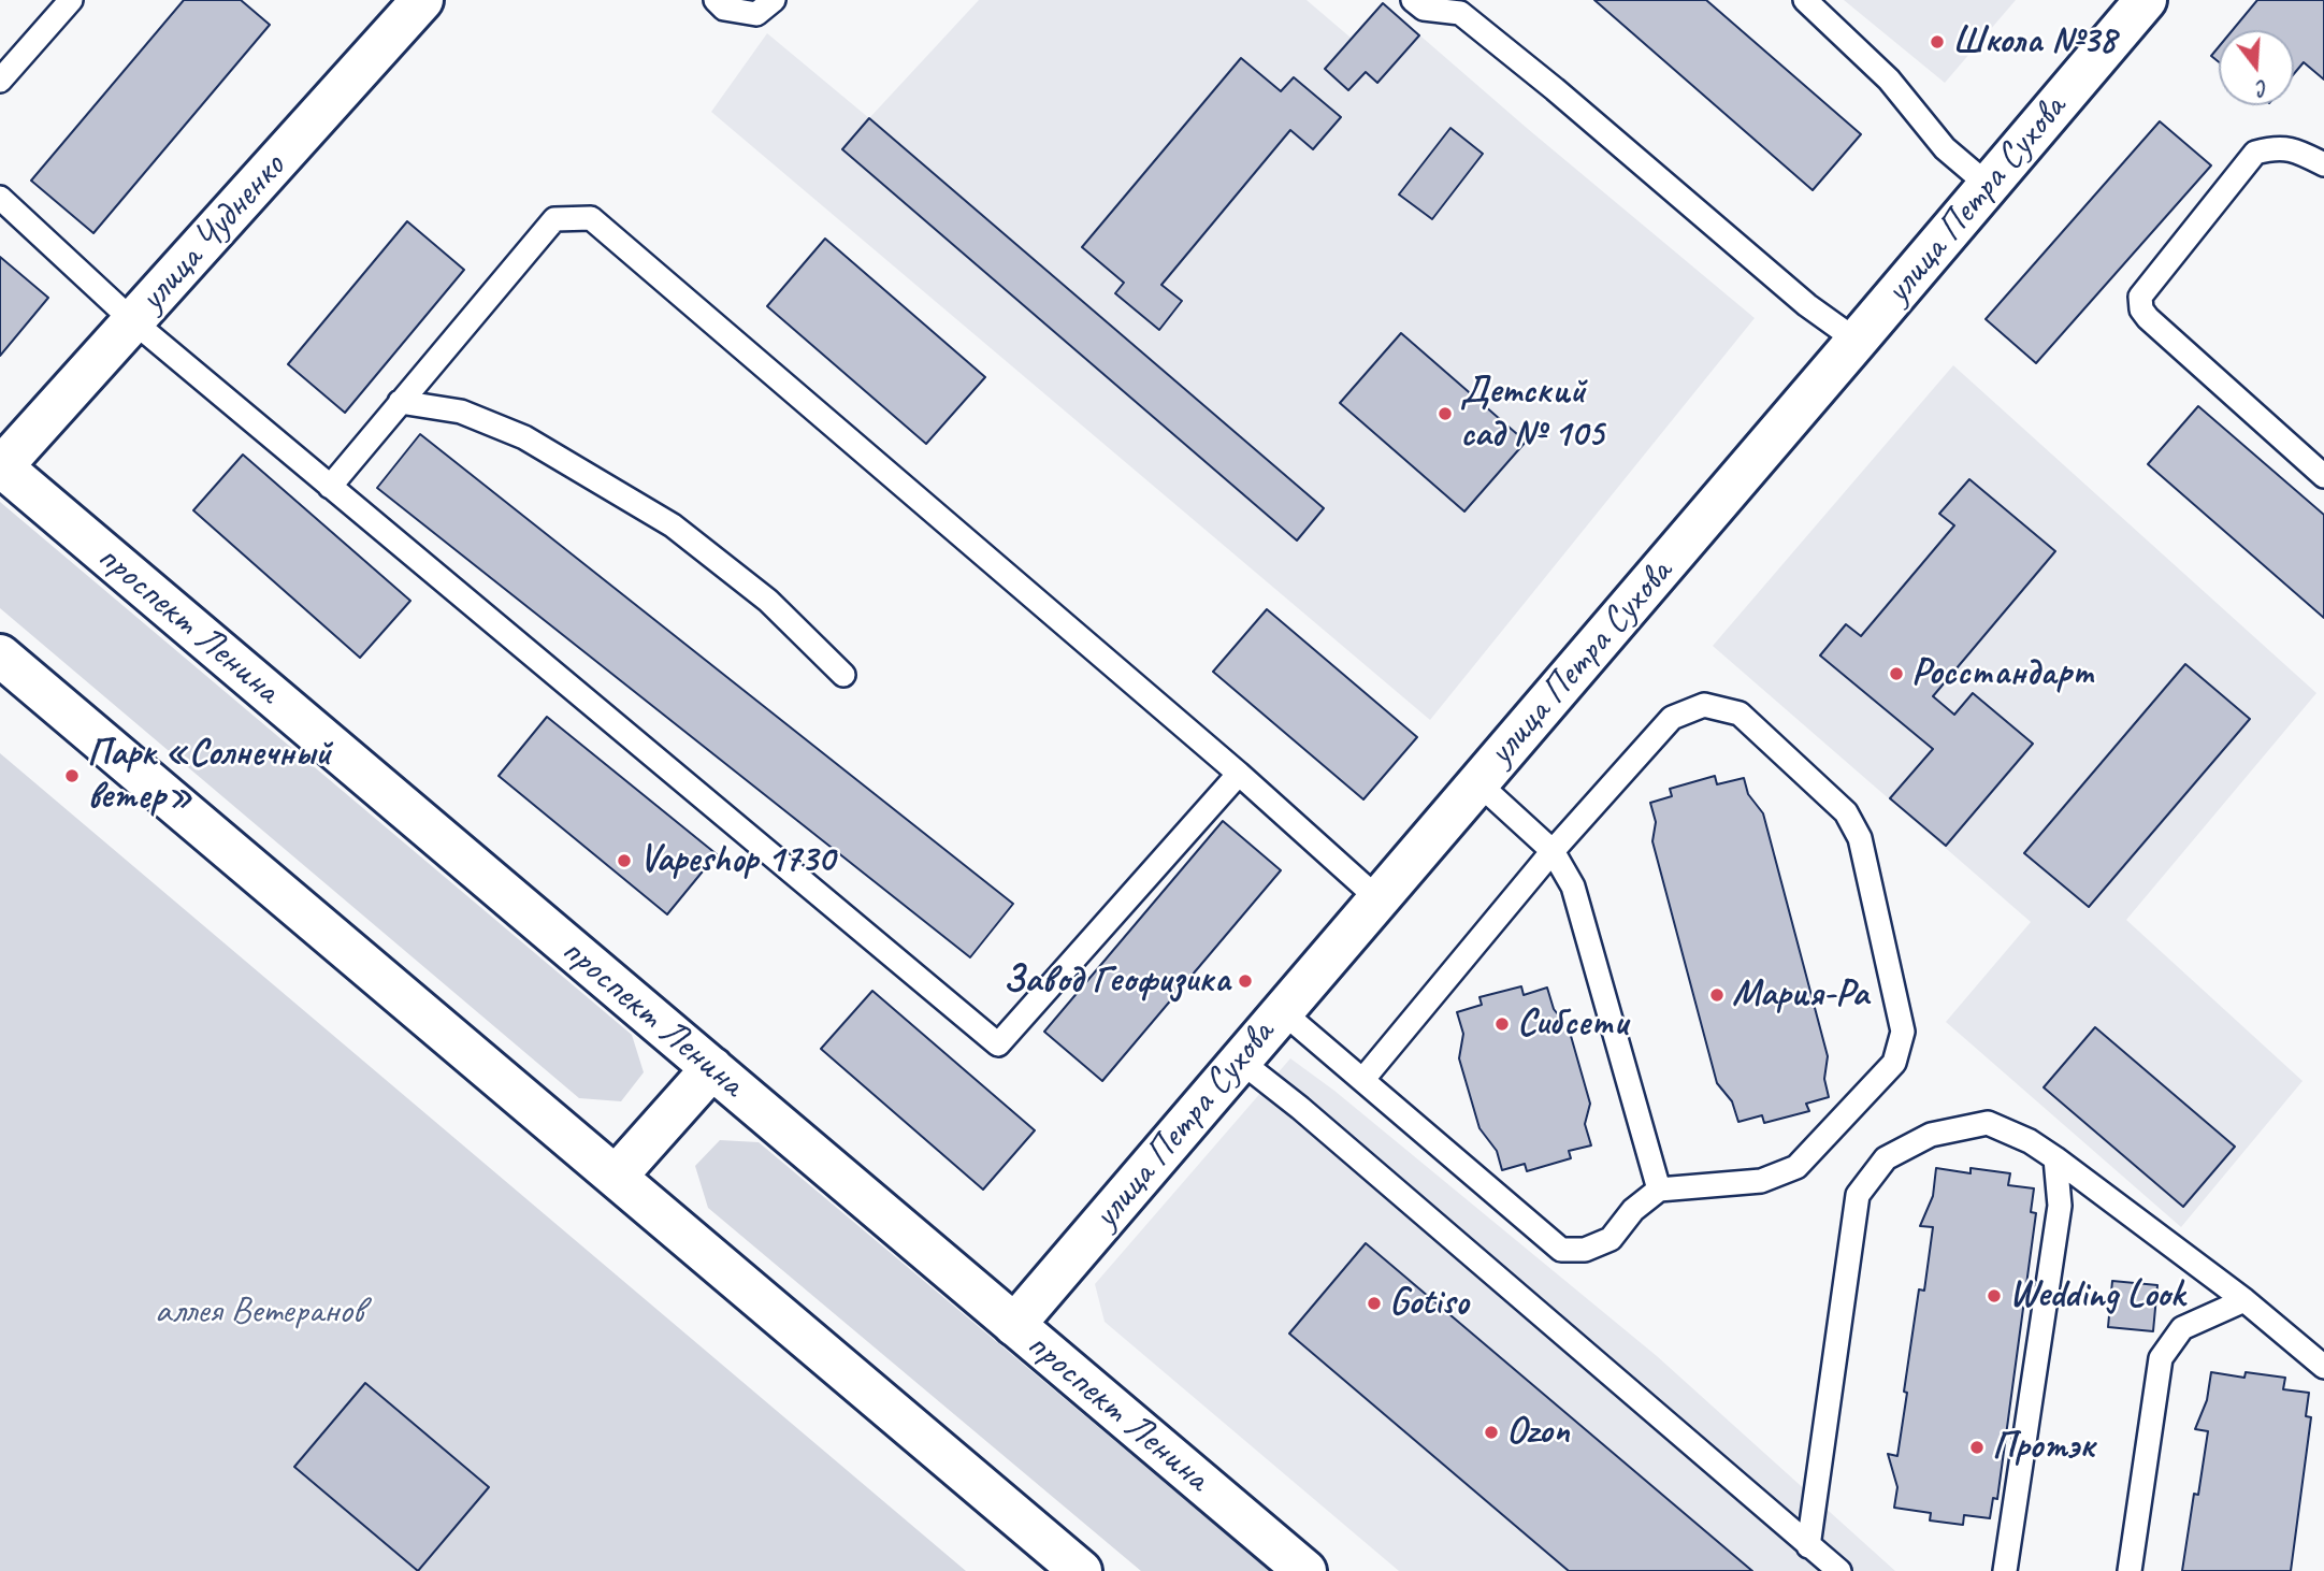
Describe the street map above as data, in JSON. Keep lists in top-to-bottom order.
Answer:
{
  "streets": {
    "main road": ["улица Петра Сухова", "улица Чудненко", "проспект Ленина"]
  },
  "crossings": [
    ["улица Петра Сухова", "проспект Ленина"],
    ["улица Чудненко", "проспект Ленина"]
  ],
  "parks": ["аллея Ветеранов"],
  "places": [
    "Школа №38",
    "Детский сад № 105",
    "Росстандарт",
    "Парк «Солнечный ветер»",
    "Vapeshop 1730",
    "Завод Геофизика",
    "Мария-Ра",
    "Сибсети",
    "Wedding Look",
    "Gotiso",
    "Ozon",
    "Протэк"
  ],
  "north": "bottom"
}
